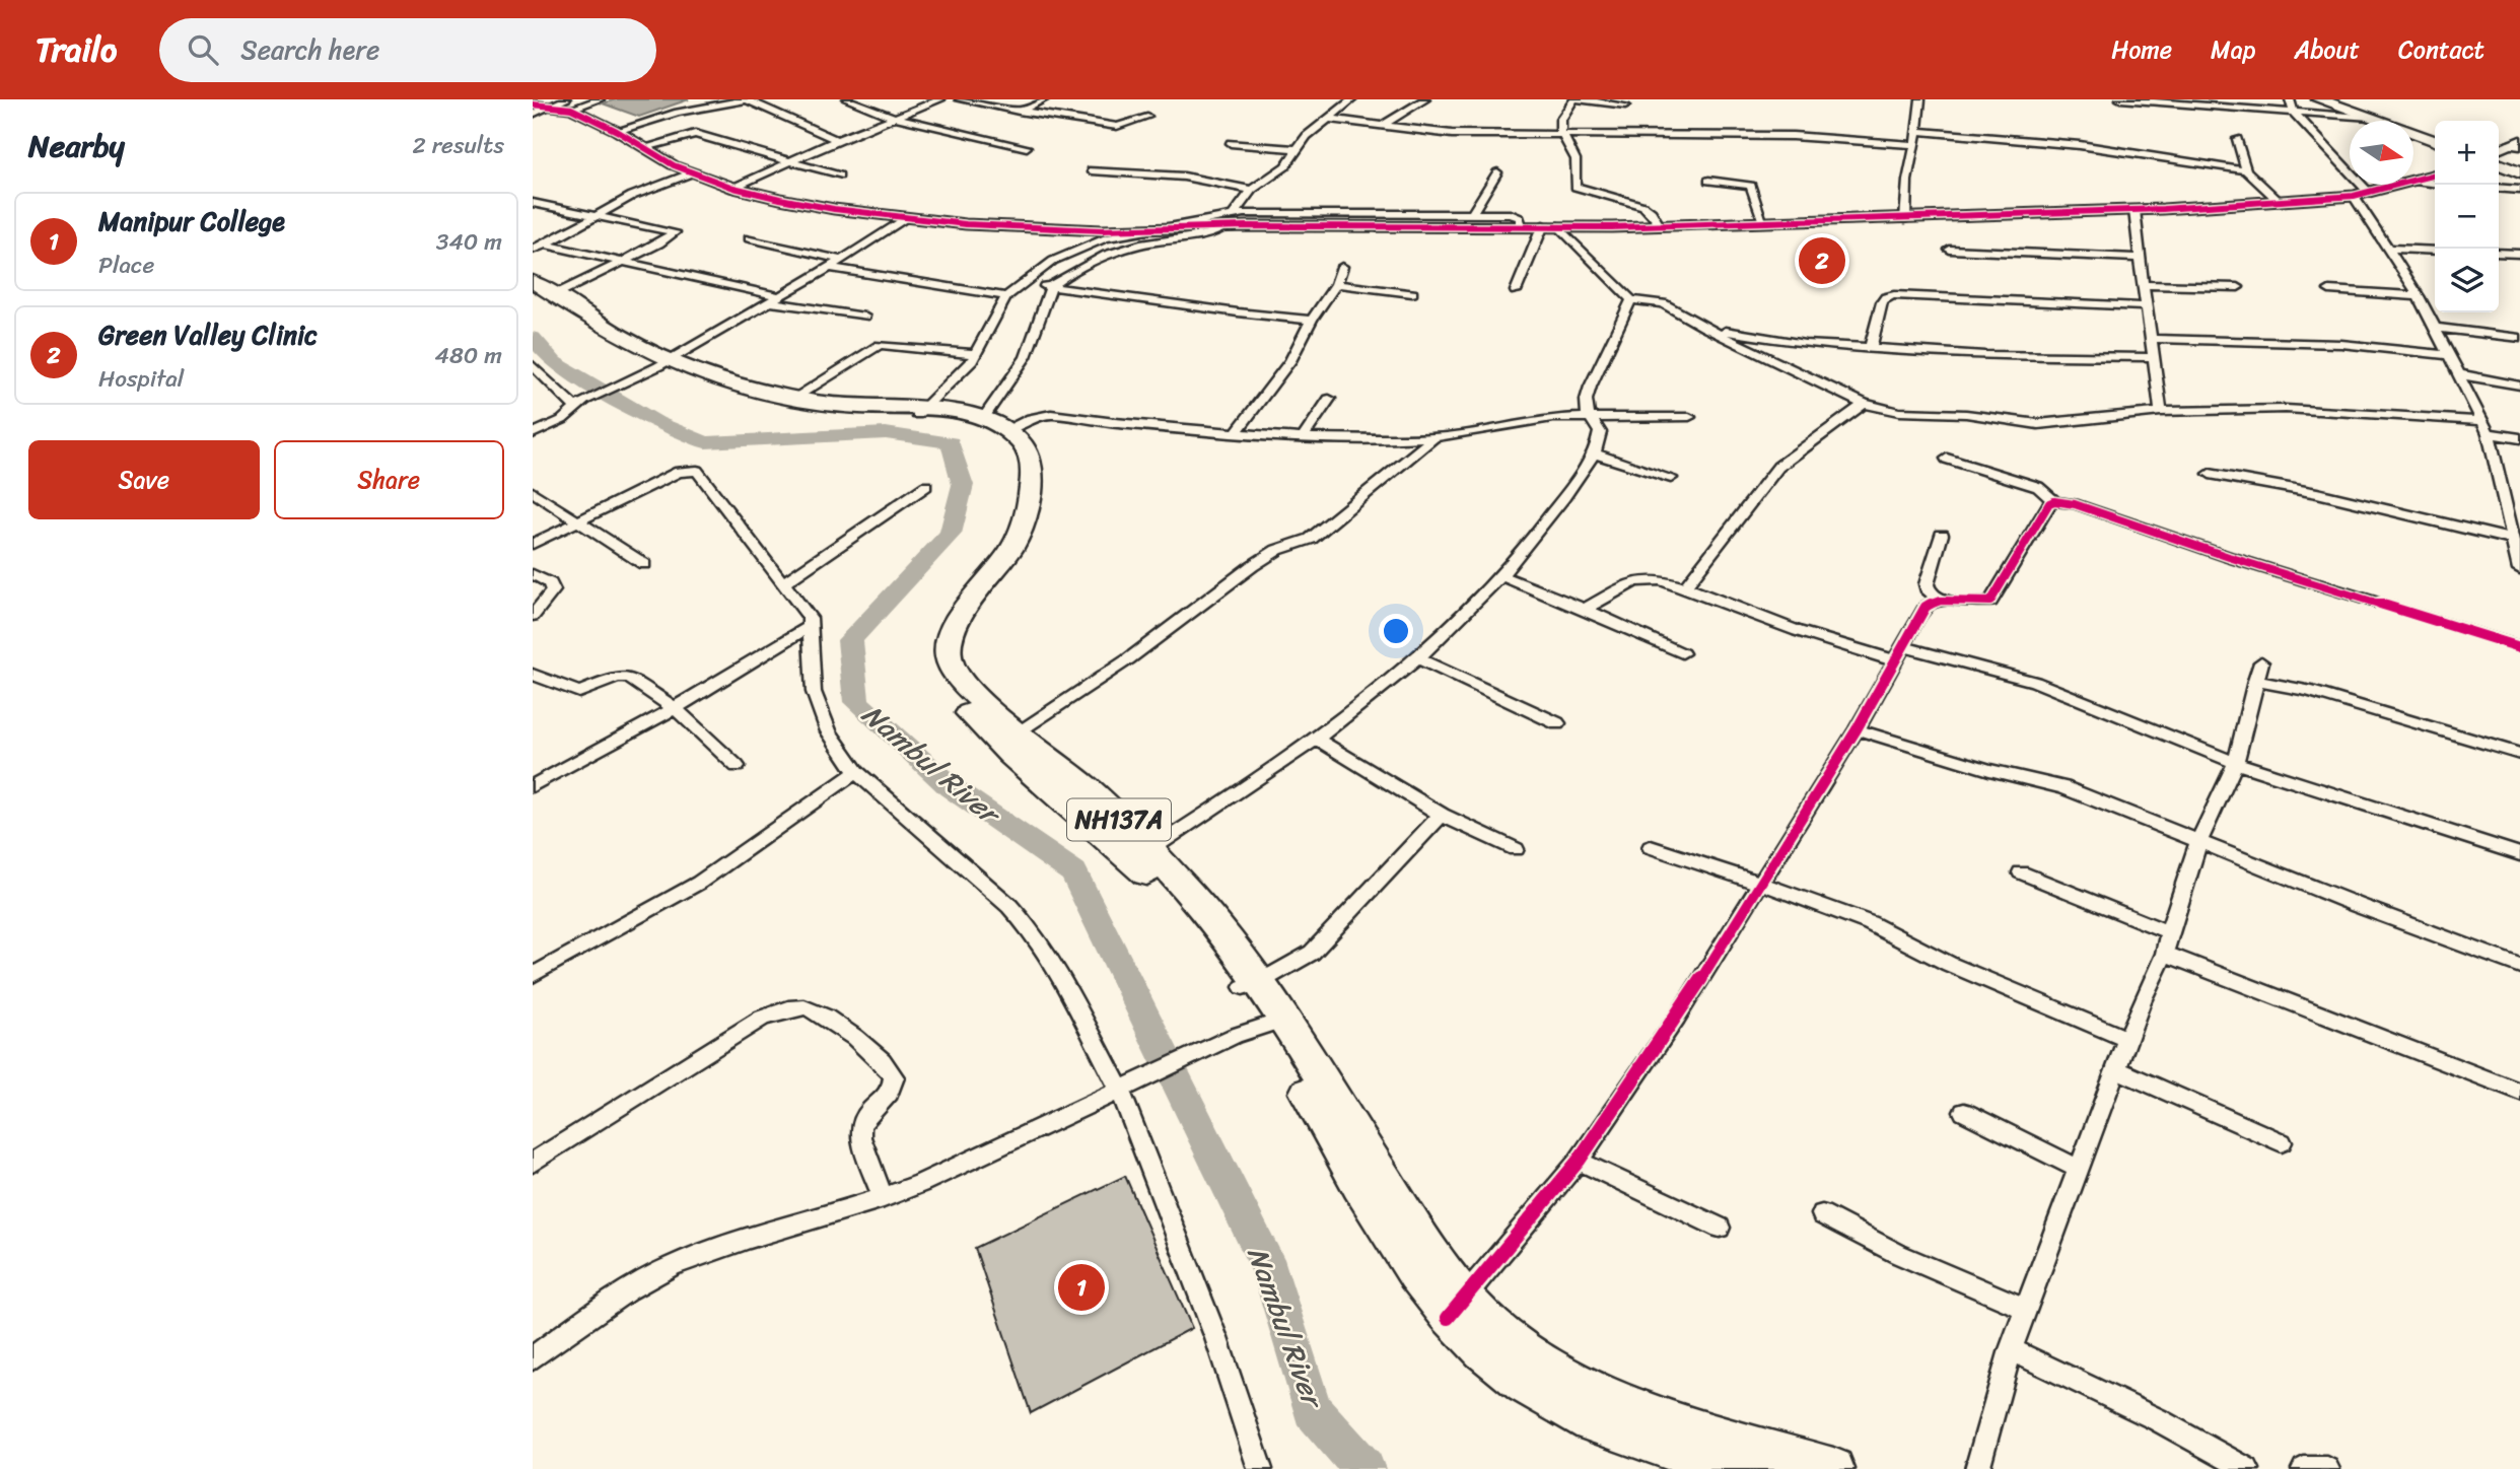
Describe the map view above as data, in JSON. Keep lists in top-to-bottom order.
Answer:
{
  "streets": {
    "highway": ["NH137A"]
  },
  "water": ["Nambul River"],
  "north": "right",
  "page": {
    "header": "Trailo",
    "search": "Search here",
    "nav": [
      "Home",
      "Map",
      "About",
      "Contact"
    ],
    "heading": ["Nearby", "2 results"],
    "map_buttons": ["+", "−"],
    "list": [
      {
        "mark": "1",
        "name": "Manipur College",
        "note": "Place",
        "value": "340 m"
      },
      {
        "mark": "2",
        "name": "Green Valley Clinic",
        "note": "Hospital",
        "value": "480 m"
      }
    ],
    "pins": ["2", "1"],
    "buttons": ["Save", "Share"]
  }
}
